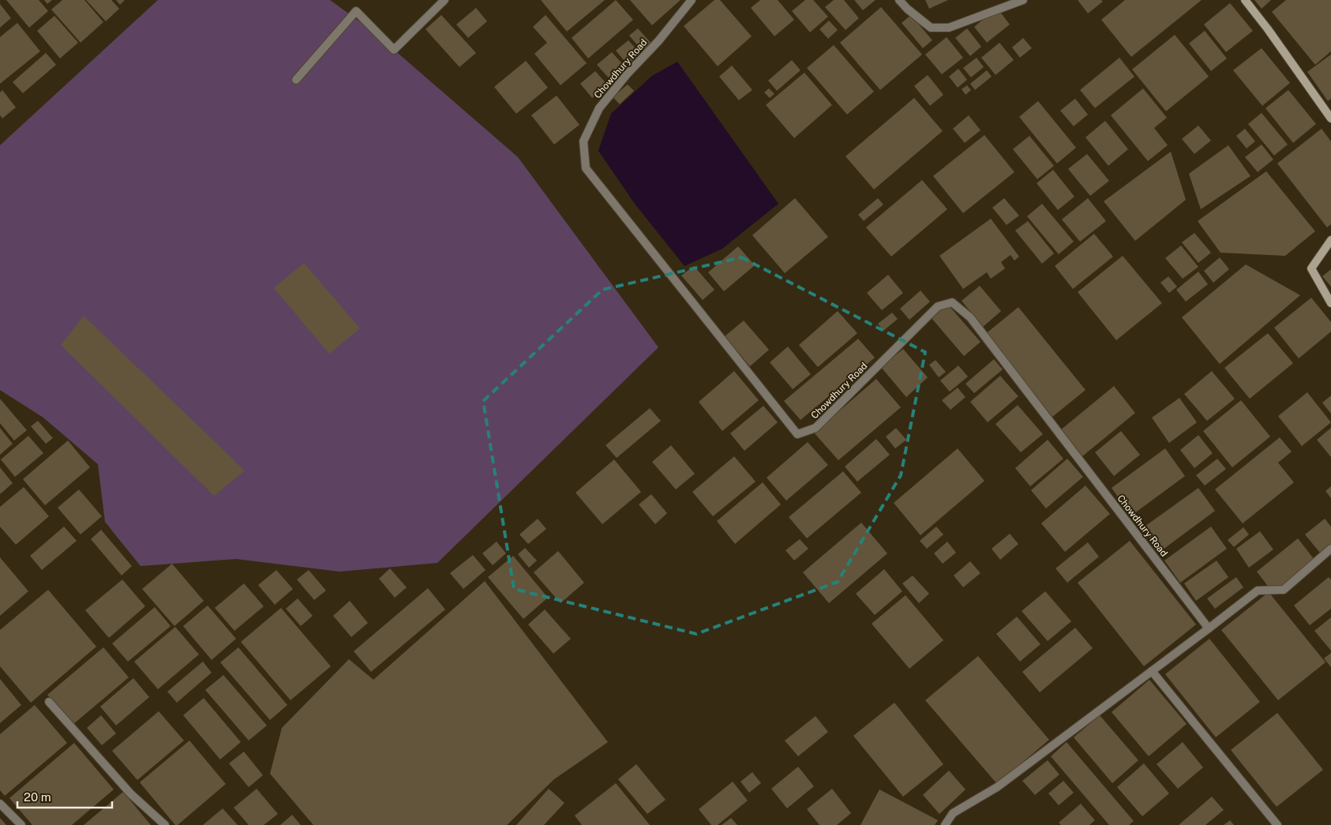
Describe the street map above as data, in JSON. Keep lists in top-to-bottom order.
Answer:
{
  "streets": {
    "street": ["Chowdhury Road"]
  },
  "scale_bar": "20 m"
}
